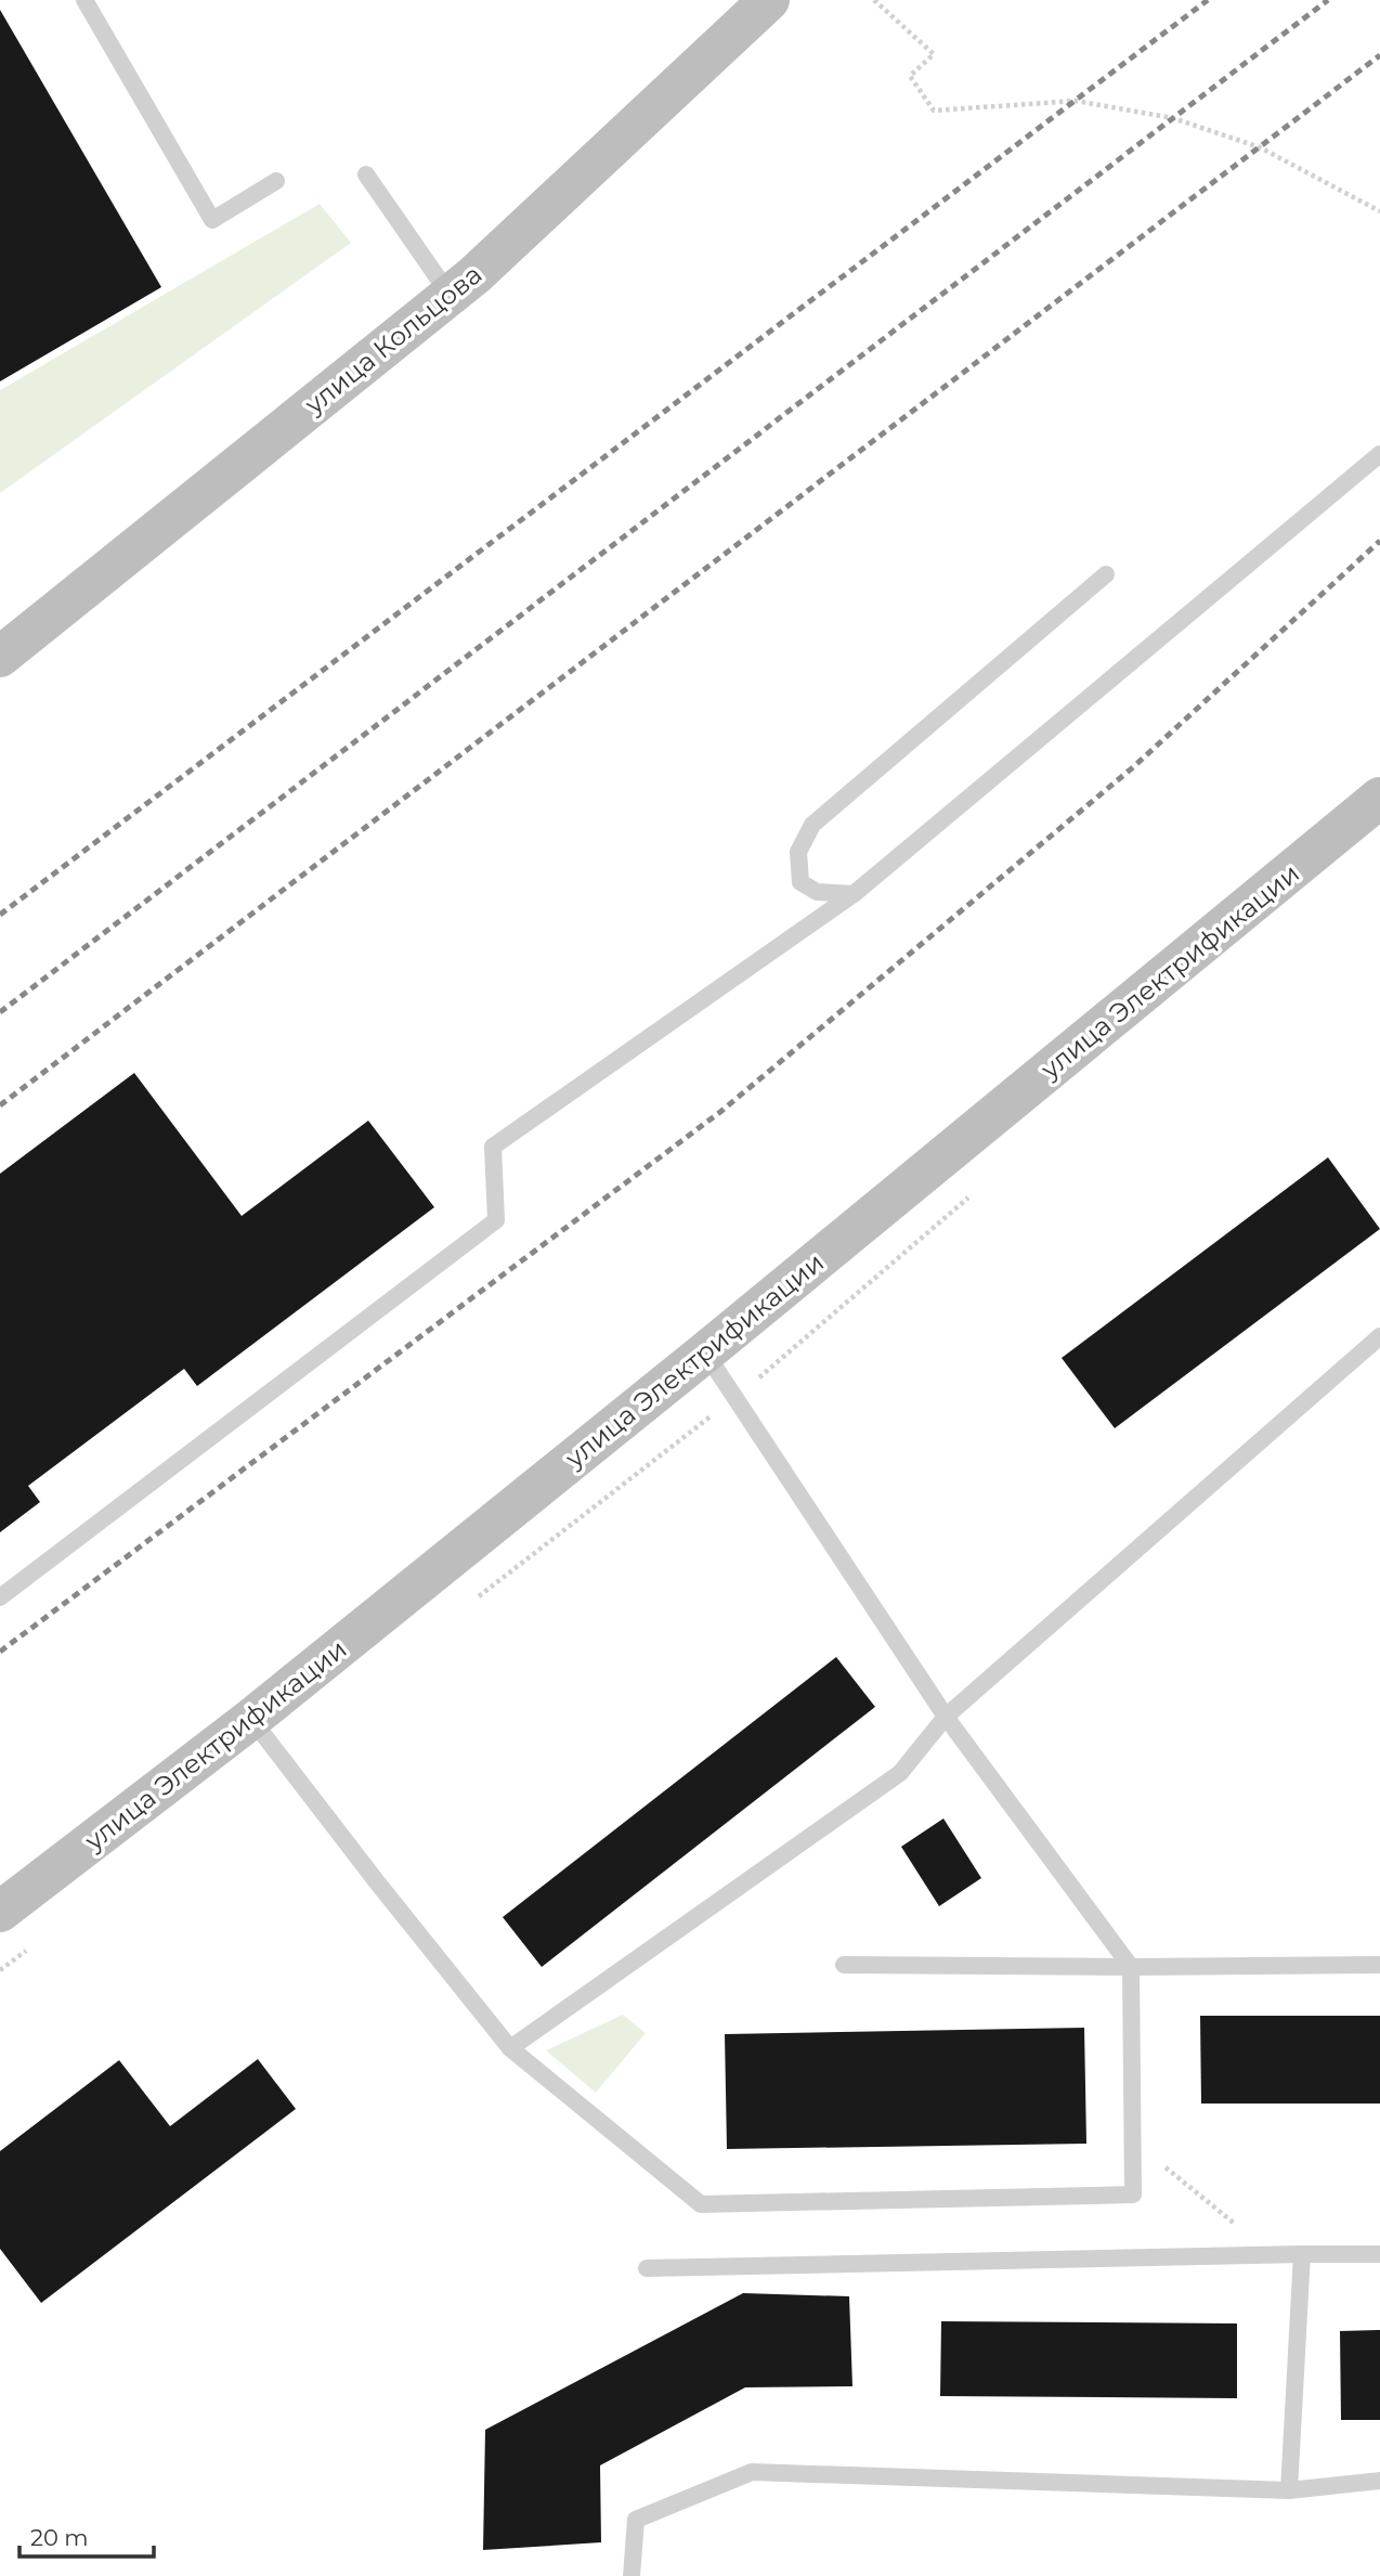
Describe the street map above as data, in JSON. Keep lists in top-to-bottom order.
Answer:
{
  "streets": {
    "main road": ["улица Кольцова", "улица Электрификации"]
  },
  "scale_bar": "20 m"
}
